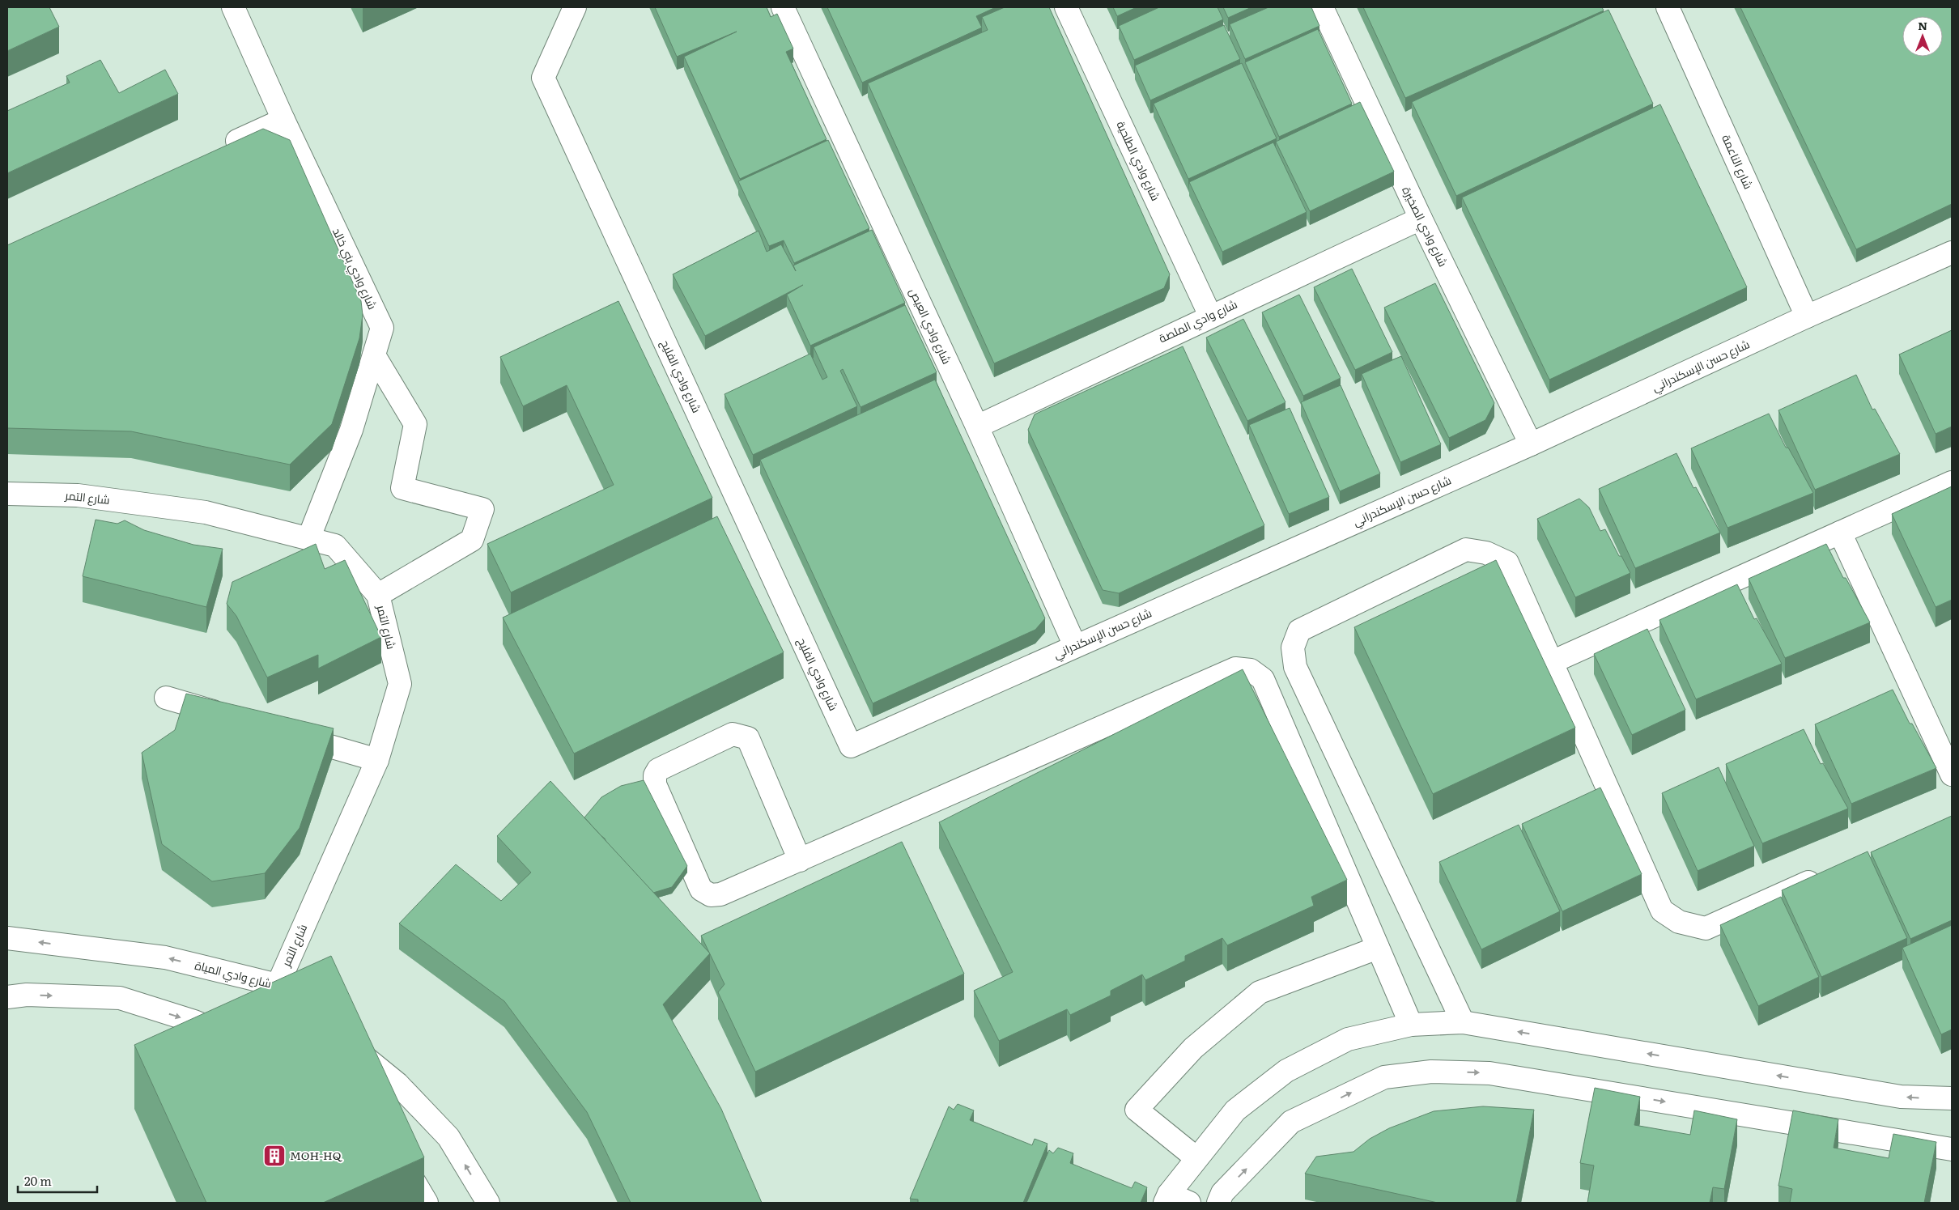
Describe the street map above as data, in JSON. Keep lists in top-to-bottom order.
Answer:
{
  "streets": {
    "street": [
      "شارع وادي الطلحية",
      "شارع الناعمة",
      "شارع وادي الصخيرة",
      "شارع وادي بني خالد",
      "شارع وادي الملصة",
      "شارع وادي العيص",
      "شارع حسن الإسكندراني",
      "شارع وادي الفليح",
      "شارع التمر",
      "شارع وادي المياة"
    ]
  },
  "crossings": [
    ["شارع وادي الطلحية", "شارع وادي الملصة"],
    ["شارع الناعمة", "شارع حسن الإسكندراني"],
    ["شارع وادي الصخيرة", "شارع وادي الملصة"],
    ["شارع وادي الصخيرة", "شارع حسن الإسكندراني"],
    ["شارع وادي بني خالد", "شارع التمر"],
    ["شارع وادي الملصة", "شارع وادي العيص"],
    ["شارع وادي العيص", "شارع حسن الإسكندراني"],
    ["شارع حسن الإسكندراني", "شارع وادي الفليح"],
    ["شارع التمر", "شارع وادي المياة"]
  ],
  "places": {
    "building": ["MOH-HQ"]
  },
  "scale_bar": "20 m",
  "north": "top"
}
